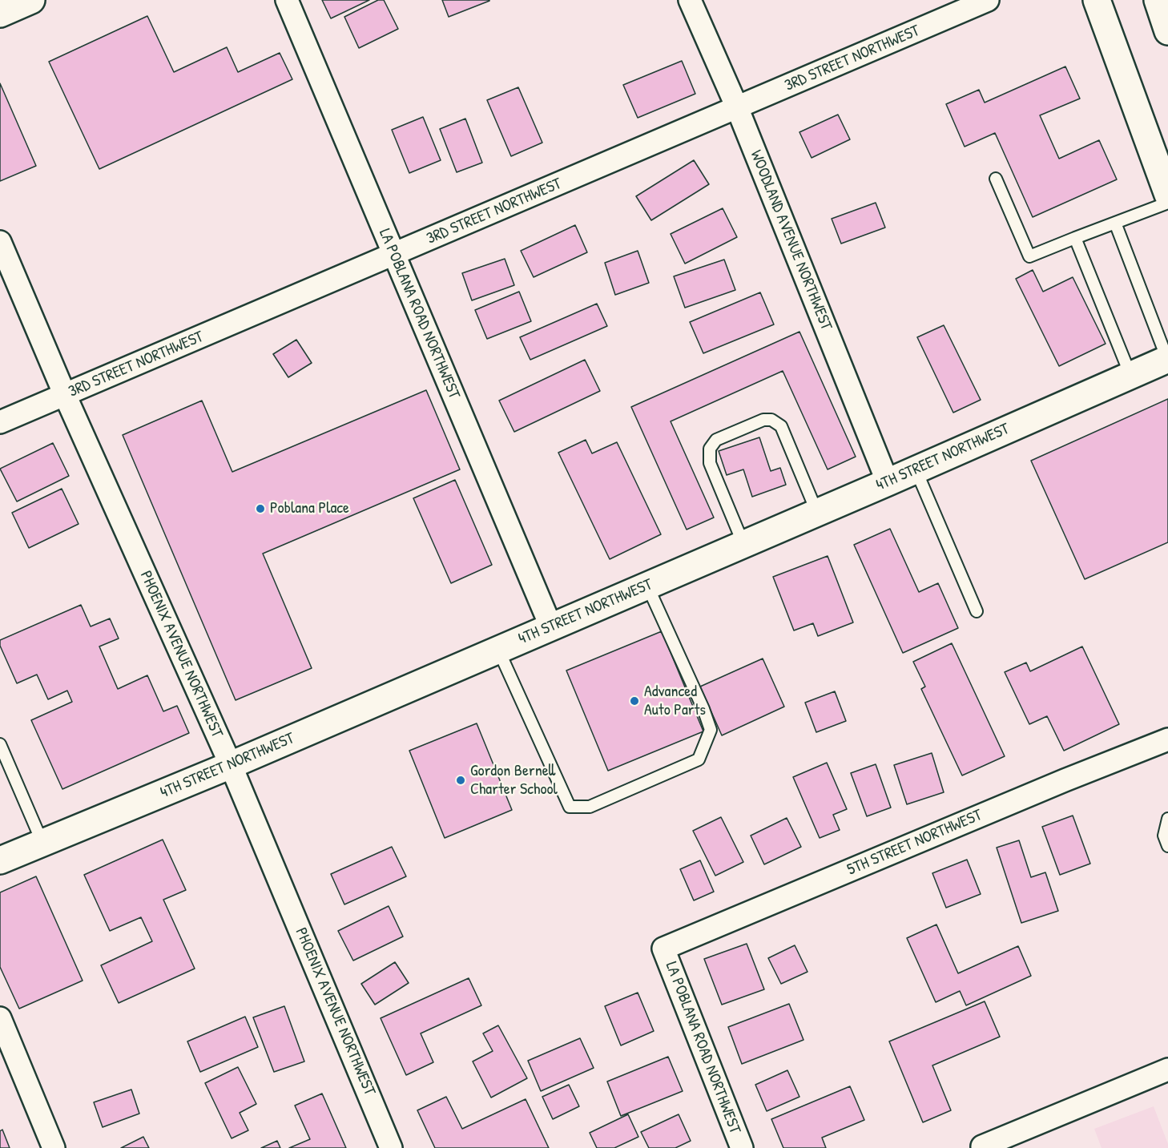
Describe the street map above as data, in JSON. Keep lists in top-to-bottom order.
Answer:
{
  "streets": {
    "main road": ["4TH STREET NORTHWEST"],
    "street": [
      "3RD STREET NORTHWEST",
      "WOODLAND AVENUE NORTHWEST",
      "LA POBLANA ROAD NORTHWEST",
      "PHOENIX AVENUE NORTHWEST",
      "5TH STREET NORTHWEST"
    ]
  },
  "crossings": [
    ["3RD STREET NORTHWEST", "WOODLAND AVENUE NORTHWEST"],
    ["3RD STREET NORTHWEST", "LA POBLANA ROAD NORTHWEST"],
    ["3RD STREET NORTHWEST", "PHOENIX AVENUE NORTHWEST"],
    ["WOODLAND AVENUE NORTHWEST", "4TH STREET NORTHWEST"],
    ["LA POBLANA ROAD NORTHWEST", "4TH STREET NORTHWEST"],
    ["LA POBLANA ROAD NORTHWEST", "5TH STREET NORTHWEST"],
    ["4TH STREET NORTHWEST", "PHOENIX AVENUE NORTHWEST"]
  ],
  "places": ["Poblana Place", "Advanced Auto Parts", "Gordon Bernell Charter School"]
}
